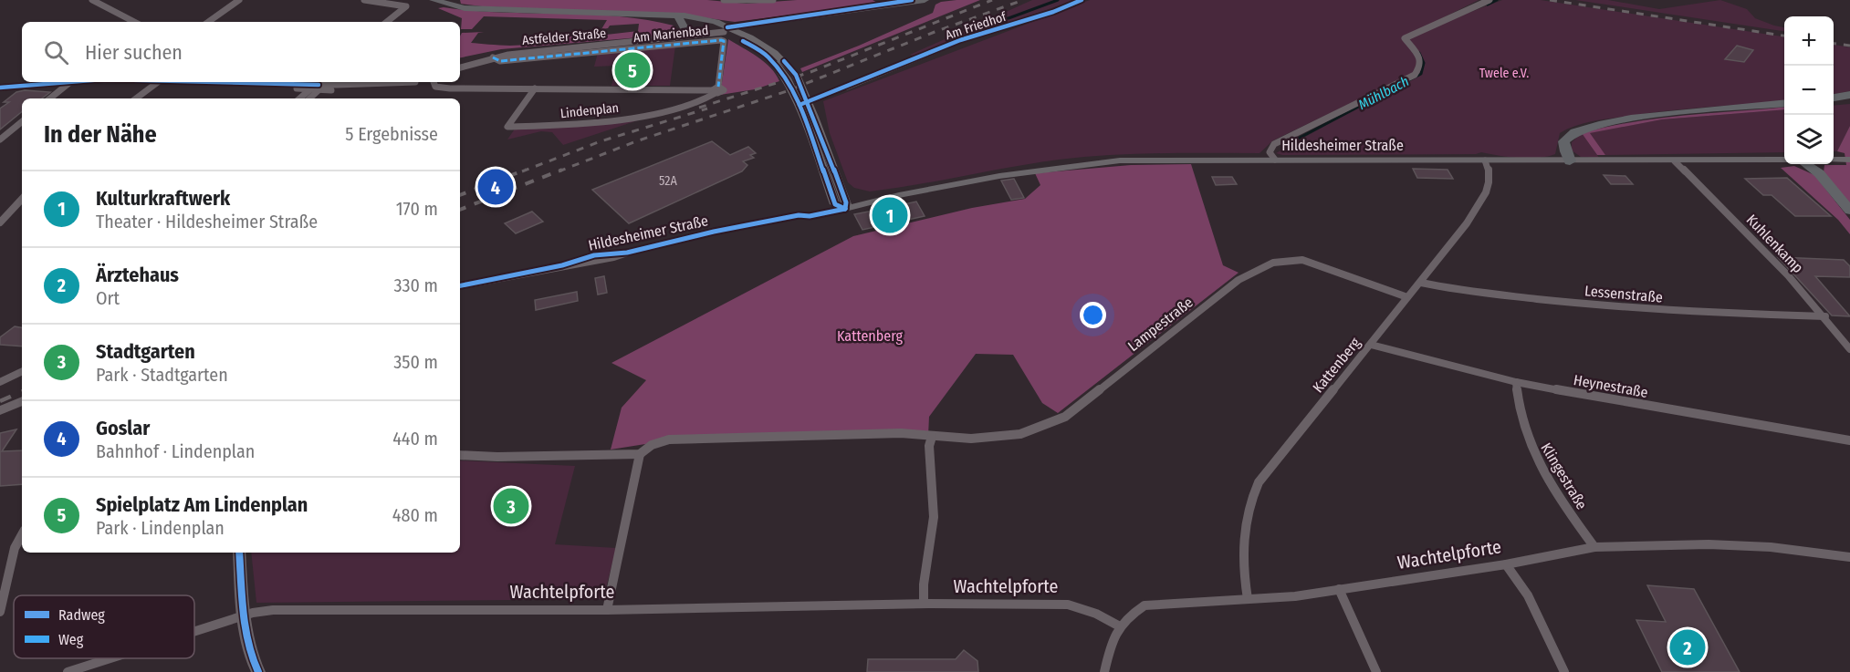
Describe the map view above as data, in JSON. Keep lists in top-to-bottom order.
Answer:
{
  "streets": {
    "main road": ["Astfelder Straße", "Hildesheimer Straße"],
    "street": [
      "Am Friedhof",
      "Am Marienbad",
      "Lindenplan",
      "Kuhlenkamp",
      "Lessenstraße",
      "Lampestraße",
      "Kattenberg",
      "Heynestraße",
      "Klingestraße",
      "Wachtelpforte"
    ]
  },
  "crossings": [
    ["Am Marienbad", "Astfelder Straße"],
    ["Hildesheimer Straße", "Kuhlenkamp"],
    ["Hildesheimer Straße", "Kattenberg"],
    ["Kuhlenkamp", "Lessenstraße"],
    ["Lessenstraße", "Kattenberg"],
    ["Lampestraße", "Kattenberg"],
    ["Kattenberg", "Heynestraße"],
    ["Kattenberg", "Wachtelpforte"],
    ["Heynestraße", "Klingestraße"],
    ["Klingestraße", "Wachtelpforte"]
  ],
  "water": ["Mühlbach"],
  "parks": ["Twele e.V.", "Kattenberg"],
  "house_numbers": ["52A"],
  "legend": ["Radweg", "Weg"],
  "page": {
    "map_buttons": ["+", "−"],
    "search": "Hier suchen",
    "pins": [
      "5",
      "4",
      "1",
      "3",
      "2"
    ],
    "heading": ["In der Nähe", "5 Ergebnisse"],
    "list": [
      {
        "mark": "1",
        "name": "Kulturkraftwerk",
        "note": "Theater · Hildesheimer Straße",
        "value": "170 m"
      },
      {
        "mark": "2",
        "name": "Ärztehaus",
        "note": "Ort",
        "value": "330 m"
      },
      {
        "mark": "3",
        "name": "Stadtgarten",
        "note": "Park · Stadtgarten",
        "value": "350 m"
      },
      {
        "mark": "4",
        "name": "Goslar",
        "note": "Bahnhof · Lindenplan",
        "value": "440 m"
      },
      {
        "mark": "5",
        "name": "Spielplatz Am Lindenplan",
        "note": "Park · Lindenplan",
        "value": "480 m"
      }
    ]
  }
}
